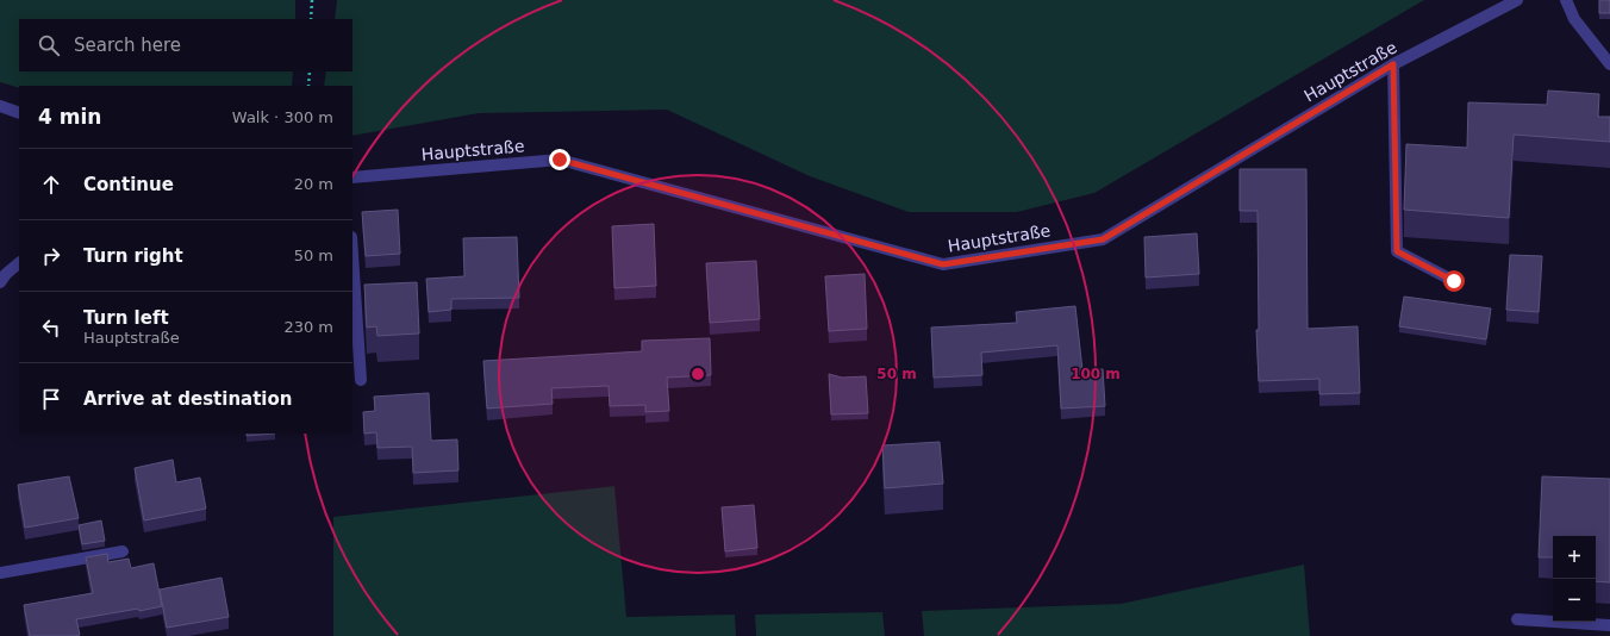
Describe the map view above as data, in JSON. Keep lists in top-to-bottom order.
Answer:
{
  "streets": {
    "street": ["Hauptstraße"]
  },
  "page": {
    "search": "Search here",
    "heading": ["4 min", "Walk · 300 m"],
    "list": [
      ["Continue", "20 m"],
      ["Turn right", "50 m"],
      ["Turn left", "Hauptstraße", "230 m"],
      "Arrive at destination"
    ],
    "map_buttons": ["+", "−"]
  },
  "rings": ["50 m", "100 m"]
}
